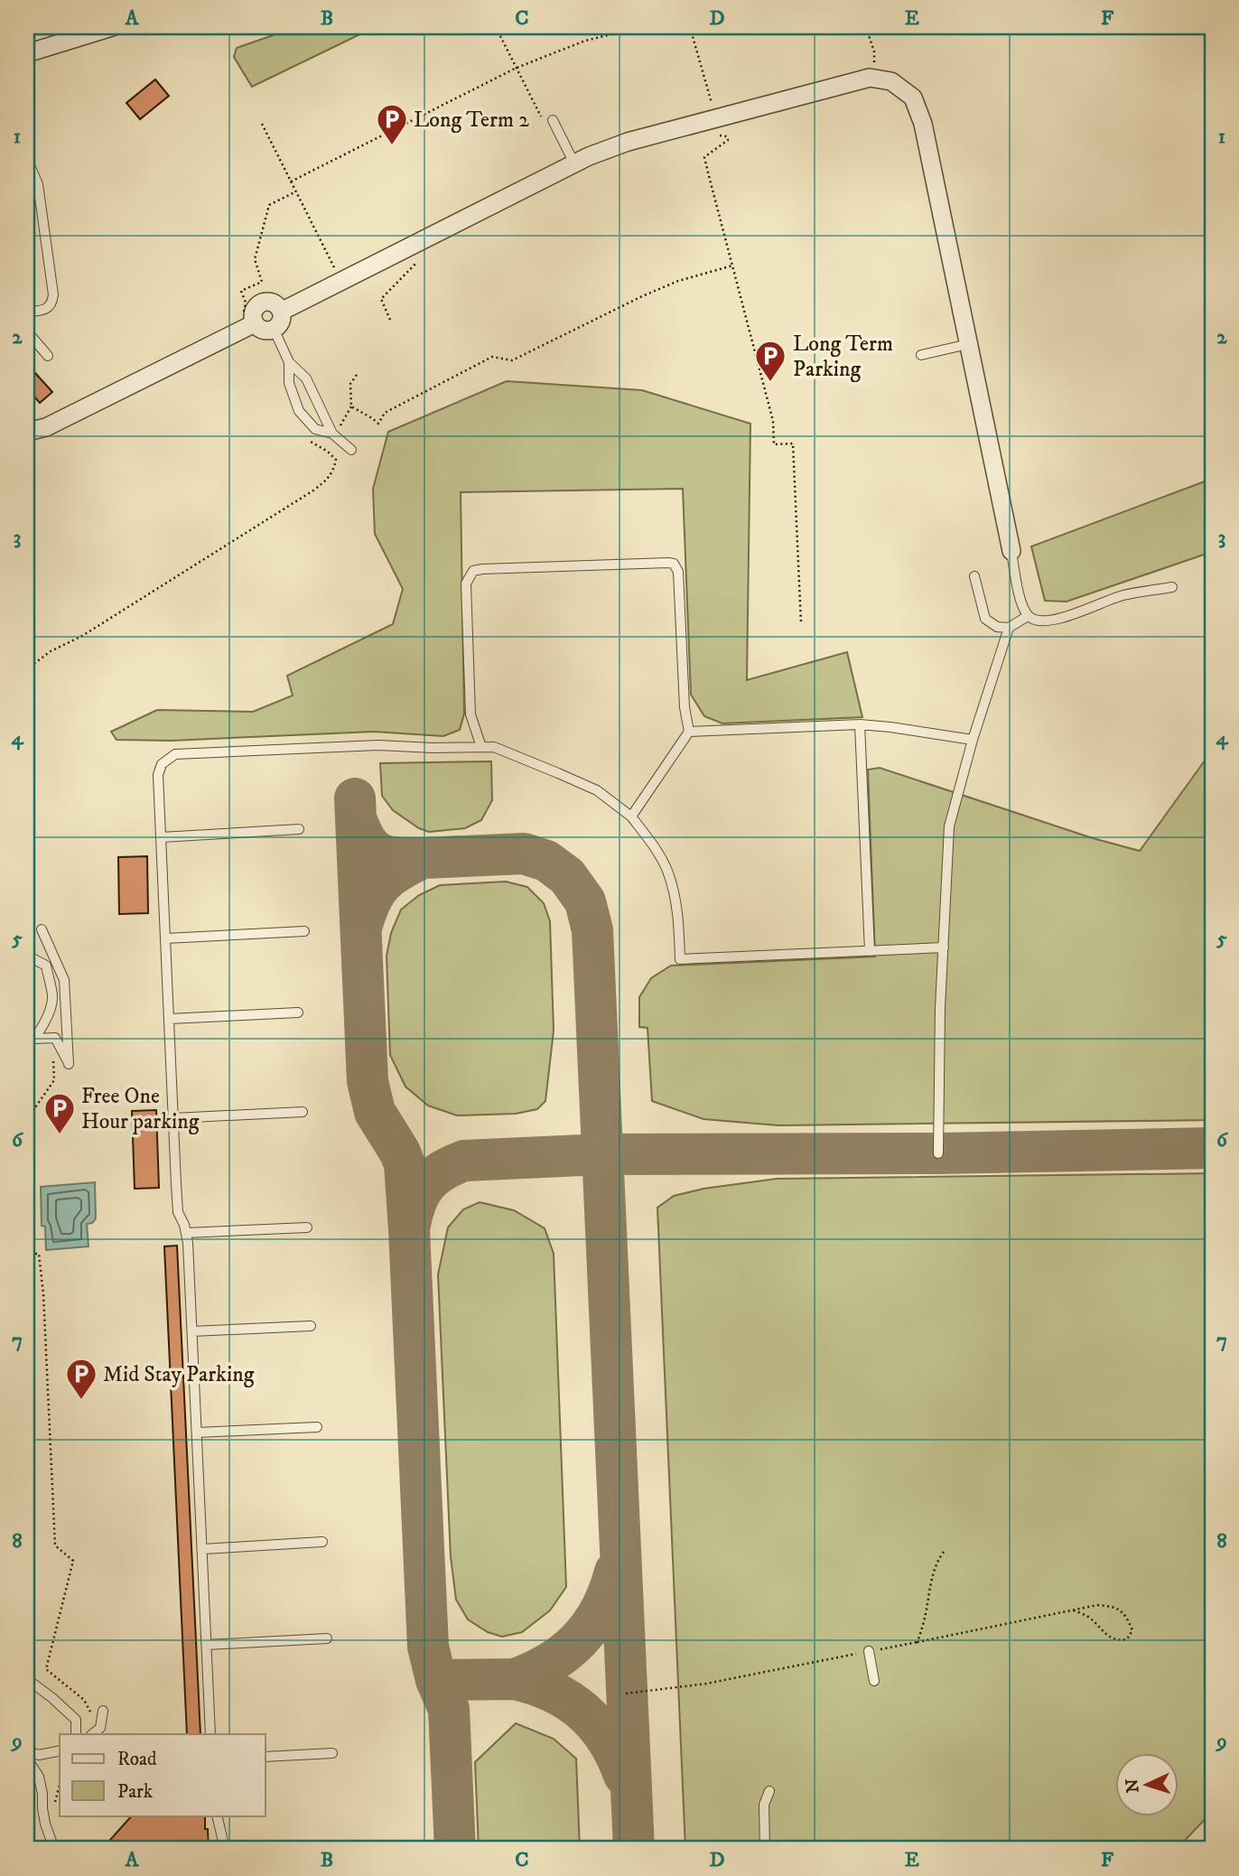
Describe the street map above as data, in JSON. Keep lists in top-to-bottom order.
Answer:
{
  "places": {
    "parking": [
      "Long Term 2",
      "Long Term Parking",
      "Free One Hour parking",
      "Mid Stay Parking"
    ]
  },
  "legend": ["Road", "Park"],
  "north": "left",
  "grid": {
    "columns": [
      "A",
      "B",
      "C",
      "D",
      "E",
      "F"
    ],
    "rows": [
      "1",
      "2",
      "3",
      "4",
      "5",
      "6",
      "7",
      "8",
      "9"
    ]
  }
}
